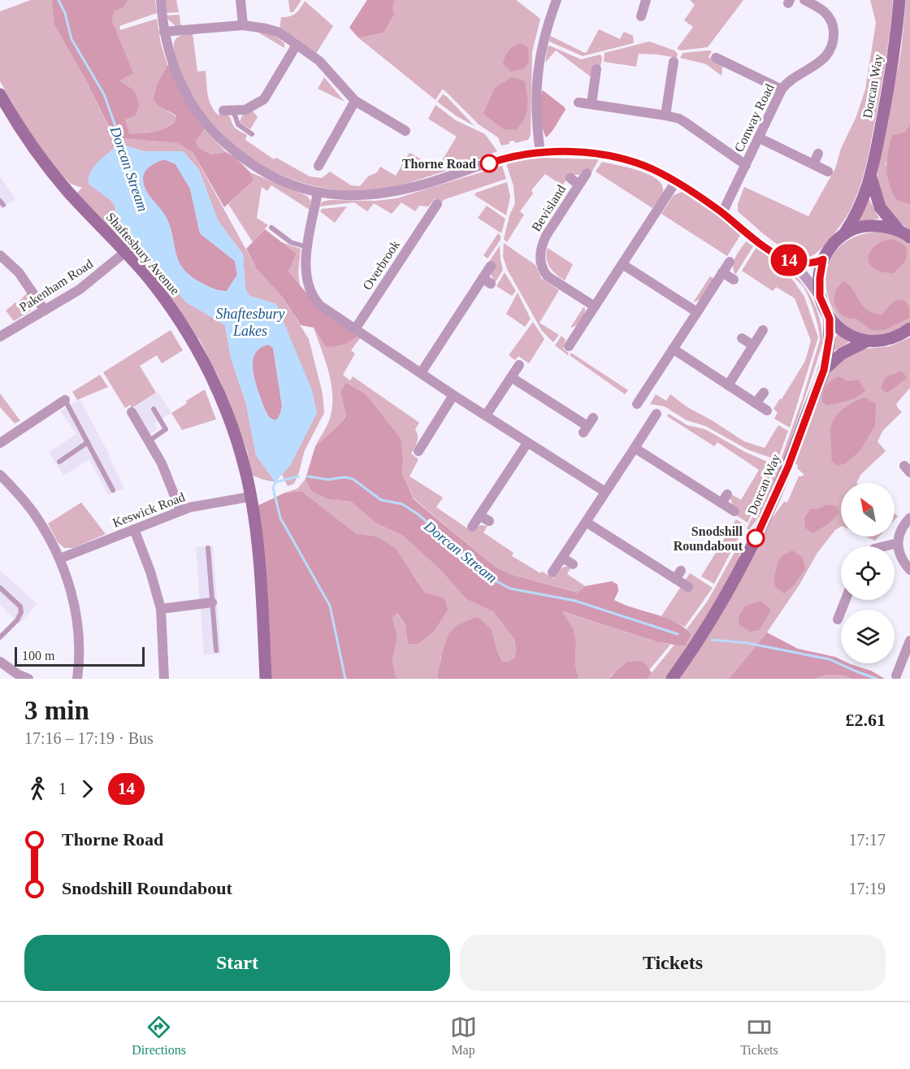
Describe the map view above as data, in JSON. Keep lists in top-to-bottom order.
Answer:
{
  "streets": {
    "main road": ["Dorcan Way", "Shaftesbury Avenue"],
    "street": [
      "Conway Road",
      "Bevisland",
      "Overbrook",
      "Pakenham Road",
      "Keswick Road"
    ]
  },
  "crossings": [
    ["Shaftesbury Avenue", "Pakenham Road"],
    ["Shaftesbury Avenue", "Keswick Road"]
  ],
  "water": ["Dorcan Stream", "Shaftesbury Lakes"],
  "places": ["Thorne Road", "Snodshill Roundabout"],
  "lines": ["bus line 14"],
  "scale_bar": "100 m",
  "north": "top left",
  "page": {
    "on_map": "14",
    "scale": "100 m",
    "heading": ["3 min", "17:16 – 17:19 · Bus", "£2.61"],
    "legs": ["1", "14"],
    "list": [
      {
        "name": "Thorne Road",
        "value": "17:17"
      },
      {
        "name": "Snodshill Roundabout",
        "value": "17:19"
      }
    ],
    "buttons": ["Start", "Tickets"],
    "tabs": ["Directions", "Map", "Tickets"]
  }
}
